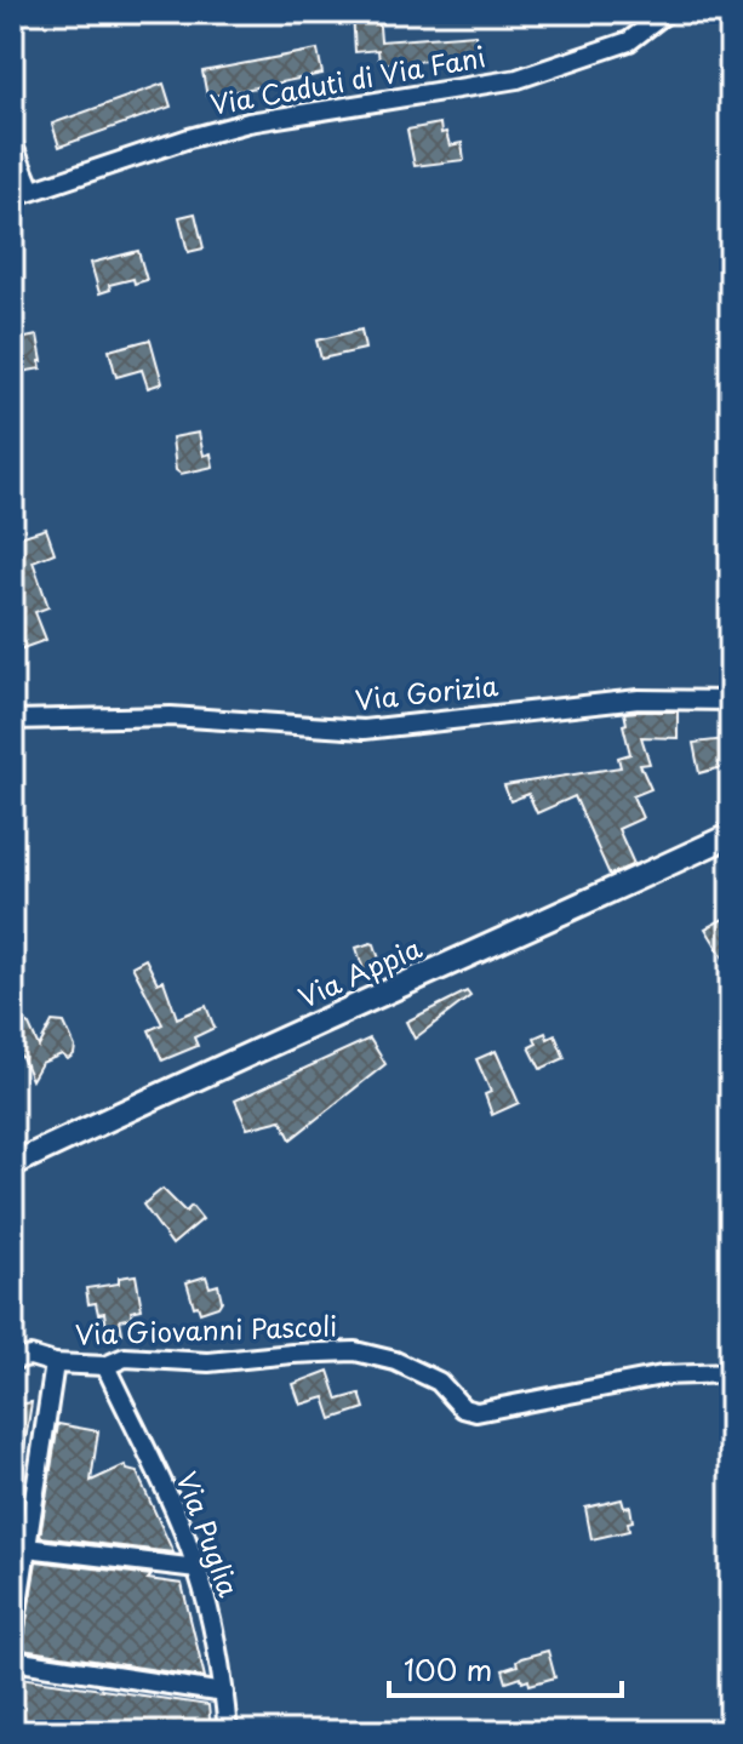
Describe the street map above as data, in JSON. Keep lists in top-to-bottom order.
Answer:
{
  "streets": {
    "main road": ["Via Appia"],
    "street": [
      "Via Caduti di Via Fani",
      "Via Gorizia",
      "Via Giovanni Pascoli",
      "Via Puglia"
    ]
  },
  "crossings": [
    ["Via Giovanni Pascoli", "Via Puglia"]
  ],
  "scale_bar": "100 m"
}
